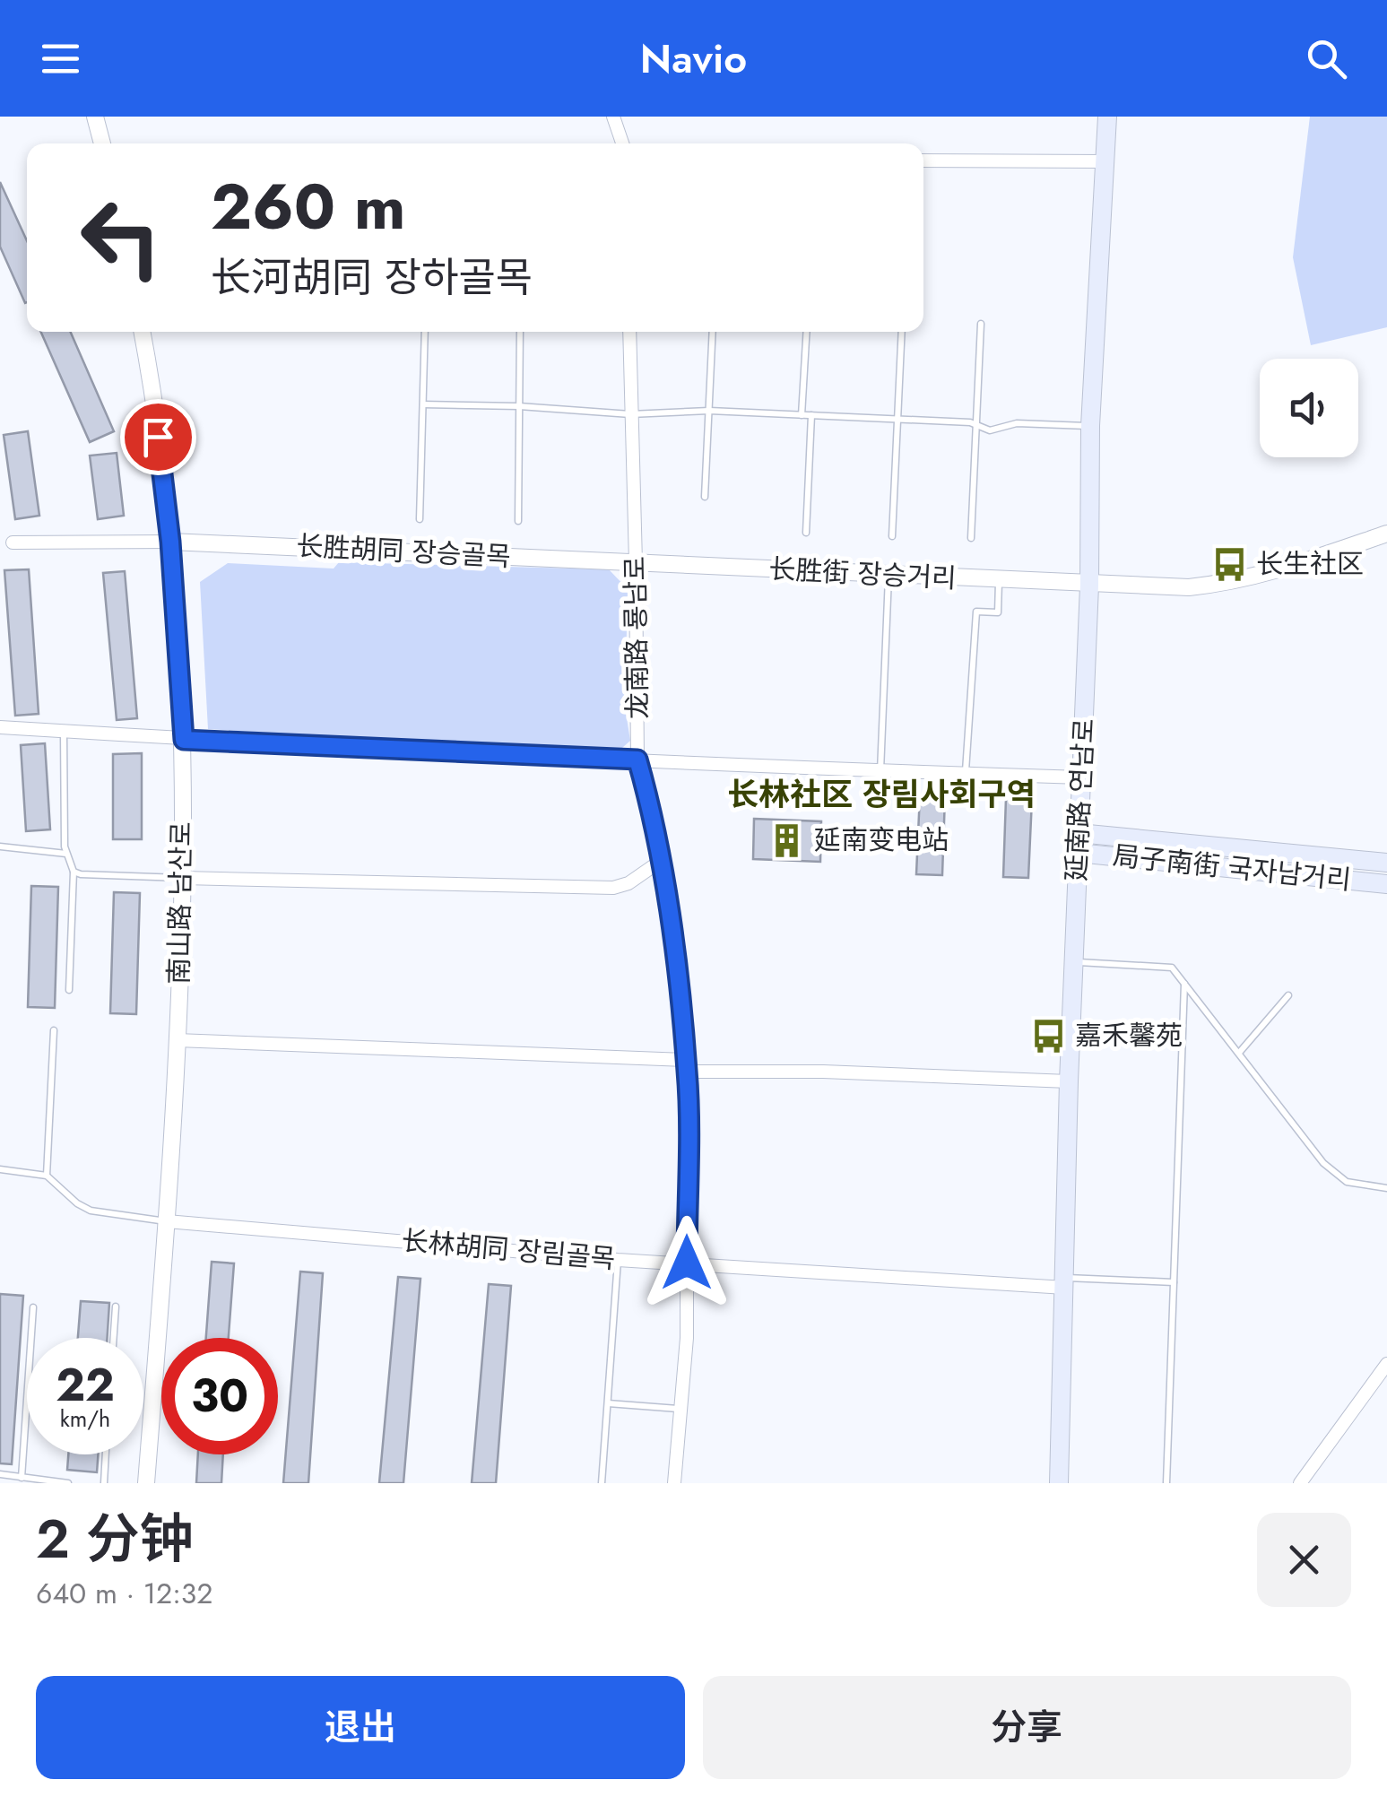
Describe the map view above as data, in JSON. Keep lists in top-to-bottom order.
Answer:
{
  "streets": {
    "main road": ["延南路 연남로", "局子南街 국자남거리"],
    "street": [
      "长胜胡同 장승골목",
      "长胜街 장승거리",
      "龙南路 룡남로",
      "南山路 남산로",
      "长林胡同 장림골목"
    ]
  },
  "crossings": [
    ["长胜胡同 장승골목", "长胜街 장승거리"],
    ["长胜胡同 장승골목", "龙南路 룡남로"],
    ["长胜胡同 장승골목", "南山路 남산로"],
    ["长胜街 장승거리", "龙南路 룡남로"],
    ["长胜街 장승거리", "延南路 연남로"],
    ["龙南路 룡남로", "长林胡同 장림골목"],
    ["延南路 연남로", "局子南街 국자남거리"],
    ["延南路 연남로", "长林胡同 장림골목"],
    ["南山路 남산로", "长林胡同 장림골목"]
  ],
  "districts": ["长林社区 장림사회구역"],
  "places": {
    "bus stop": ["长生社区", "嘉禾馨苑"],
    "building": ["延南变电站"]
  },
  "page": {
    "header": "Navio",
    "turn": ["260 m", "长河胡同 장하골목"],
    "speed": "22 km/h",
    "limit": "30",
    "heading": ["2 分钟", "640 m · 12:32"],
    "buttons": ["退出", "分享"]
  }
}
